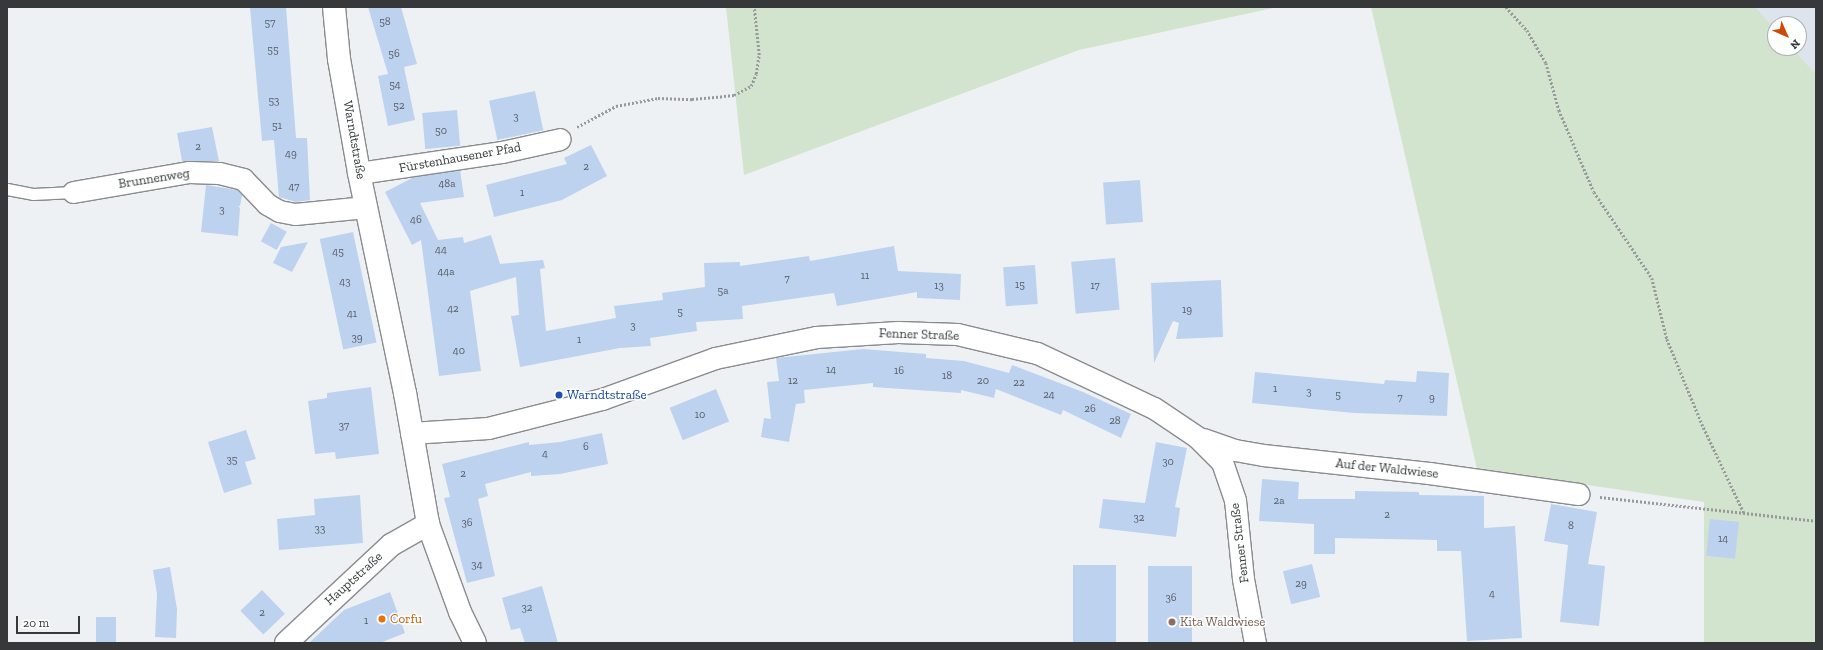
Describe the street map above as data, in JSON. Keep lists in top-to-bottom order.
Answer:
{
  "streets": {
    "main road": ["Warndtstraße", "Hauptstraße"],
    "street": [
      "Fürstenhausener Pfad",
      "Brunnenweg",
      "Fenner Straße",
      "Auf der Waldwiese"
    ]
  },
  "crossings": [
    ["Warndtstraße", "Fürstenhausener Pfad"],
    ["Warndtstraße", "Brunnenweg"],
    ["Warndtstraße", "Fenner Straße"],
    ["Warndtstraße", "Hauptstraße"],
    ["Fenner Straße", "Auf der Waldwiese"]
  ],
  "places": ["Warndtstraße", "Corfu", "Kita Waldwiese"],
  "house_numbers": [
    "58",
    "57",
    "55",
    "56",
    "54",
    "53",
    "52",
    "3",
    "51",
    "50",
    "2",
    "49",
    "2",
    "48a",
    "47",
    "1",
    "3",
    "46",
    "44",
    "45",
    "44a",
    "11",
    "7",
    "43",
    "15",
    "13",
    "17",
    "5a",
    "42",
    "19",
    "5",
    "41",
    "3",
    "39",
    "1",
    "40",
    "14",
    "16",
    "18",
    "12",
    "20",
    "22",
    "1",
    "3",
    "24",
    "5",
    "7",
    "9",
    "26",
    "10",
    "28",
    "37",
    "6",
    "4",
    "35",
    "30",
    "2",
    "2a",
    "2",
    "32",
    "36",
    "8",
    "33",
    "14",
    "34",
    "29",
    "4",
    "36",
    "32",
    "2",
    "1"
  ],
  "scale_bar": "20 m",
  "north": "bottom right"
}
